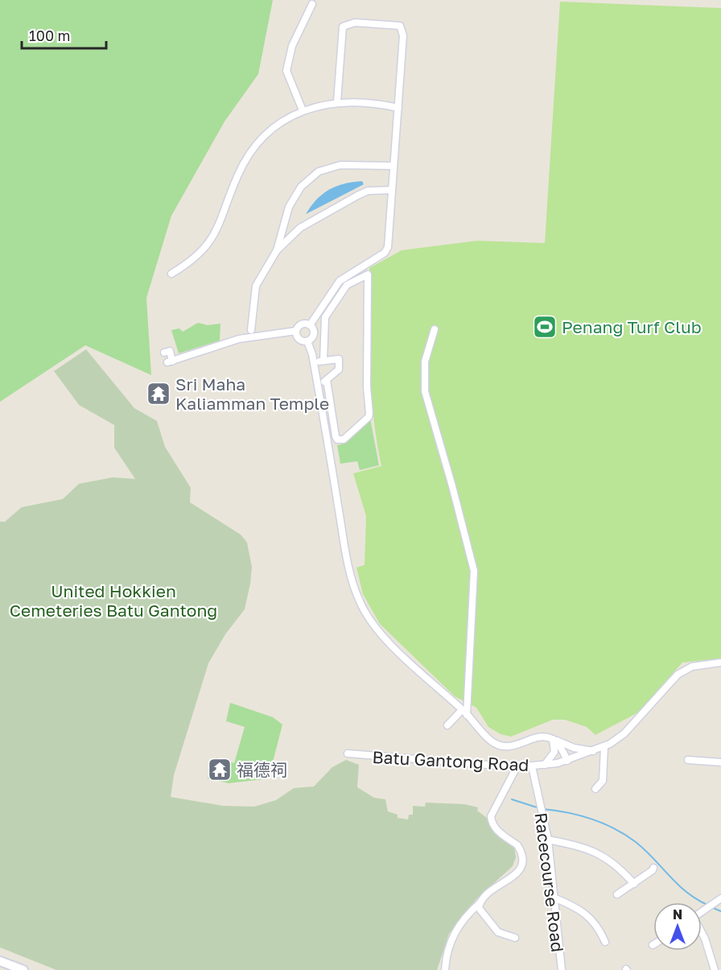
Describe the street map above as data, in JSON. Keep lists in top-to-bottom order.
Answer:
{
  "streets": {
    "street": ["Batu Gantong Road", "Racecourse Road"]
  },
  "crossings": [
    ["Batu Gantong Road", "Racecourse Road"]
  ],
  "parks": ["United Hokkien Cemeteries Batu Gantong"],
  "places": {
    "sports": ["Penang Turf Club"],
    "temple": ["Sri Maha Kaliamman Temple", "福德祠"]
  },
  "scale_bar": "100 m",
  "north": "top"
}
